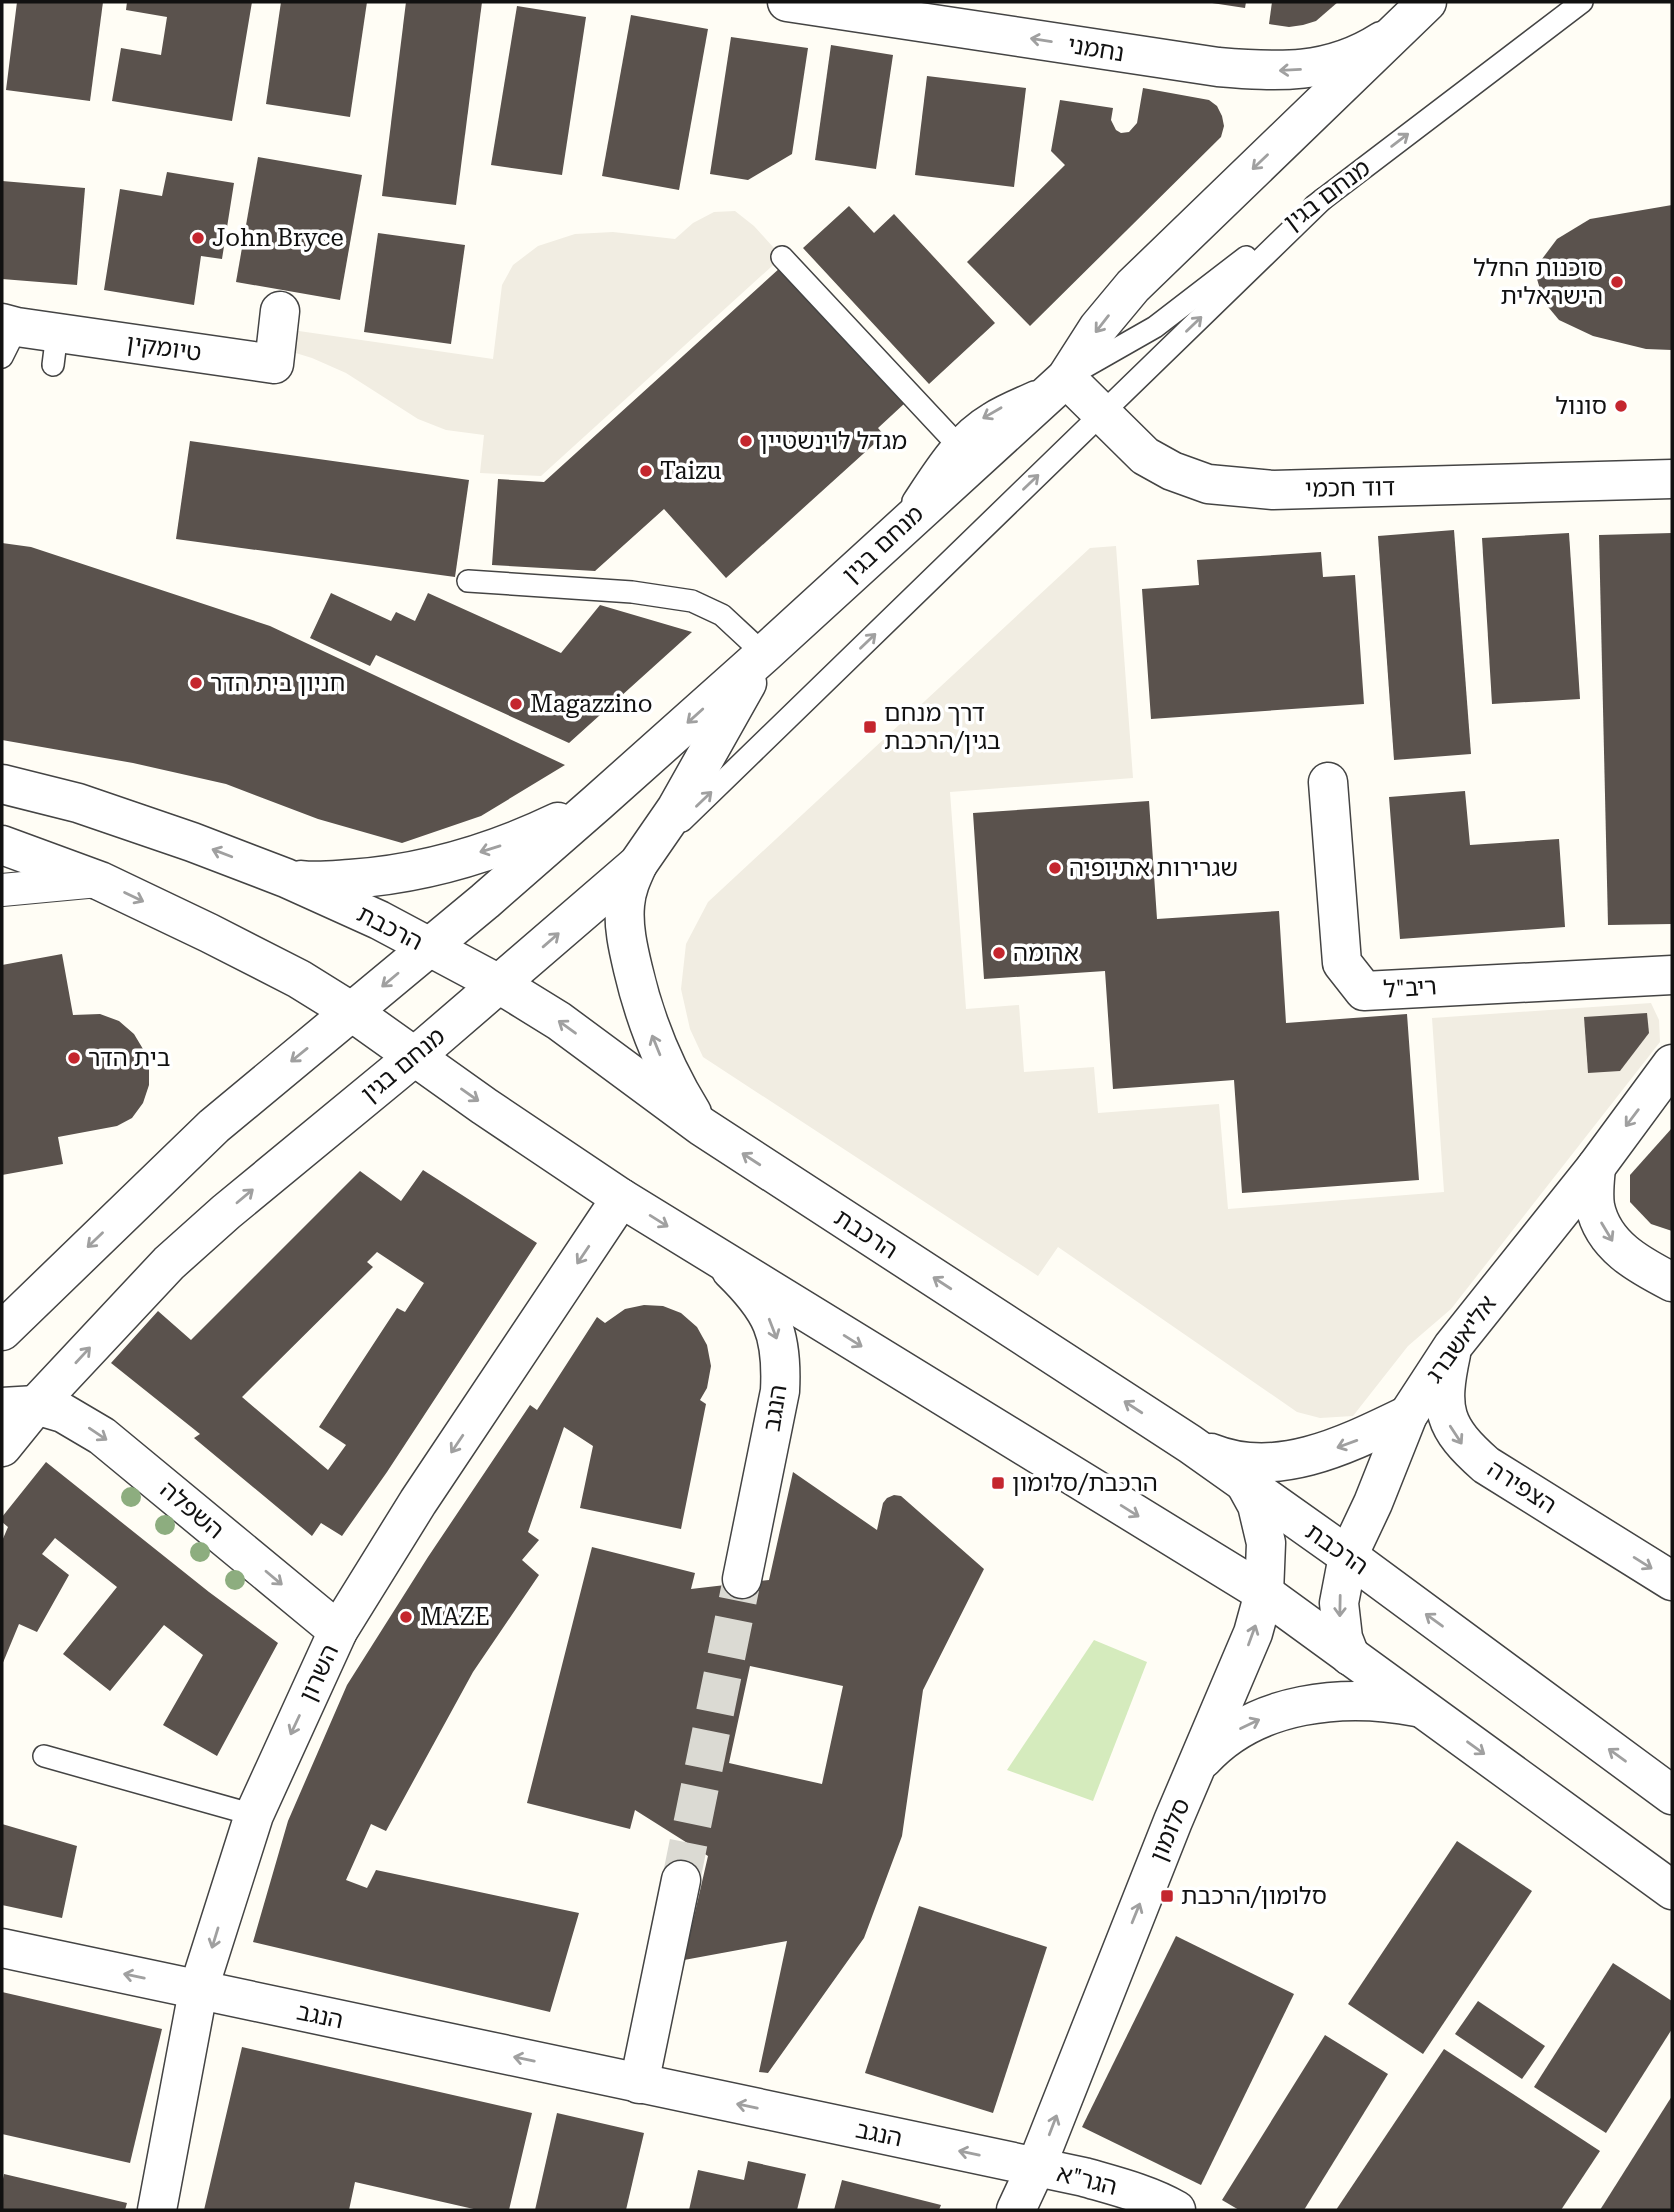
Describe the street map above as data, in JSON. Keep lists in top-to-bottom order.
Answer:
{
  "streets": {
    "street": [
      "נחמני",
      "מנחם בגין",
      "טיומקין",
      "דוד חכמי",
      "הרכבת",
      "ריב\"ל",
      "אליאשברג",
      "הנגב",
      "הצפירה",
      "השפלה",
      "השרון",
      "סלומון",
      "הגר\"א"
    ]
  },
  "crossings": [
    ["נחמני", "מנחם בגין"],
    ["מנחם בגין", "דוד חכמי"],
    ["מנחם בגין", "הרכבת"],
    ["מנחם בגין", "השפלה"],
    ["הרכבת", "אליאשברג"],
    ["הרכבת", "סלומון"],
    ["אליאשברג", "הצפירה"],
    ["הנגב", "השרון"],
    ["הנגב", "סלומון"],
    ["הנגב", "הגר\"א"],
    ["השפלה", "השרון"],
    ["סלומון", "הגר\"א"]
  ],
  "one_way": [
    "נחמני",
    "השפלה",
    "השרון",
    "סלומון"
  ],
  "places": {
    "other": [
      "John Bryce",
      "סוכנות החלל הישראלית",
      "סונול",
      "מגדל לוינשטיין",
      "Taizu",
      "חניון בית הדר",
      "Magazzino",
      "שגרירות אתיופיה",
      "ארומה",
      "בית הדר",
      "MAZE"
    ],
    "transit": ["דרך מנחם בגין/הרכבת", "הרכבת/סלומון", "סלומון/הרכבת"]
  }
}
